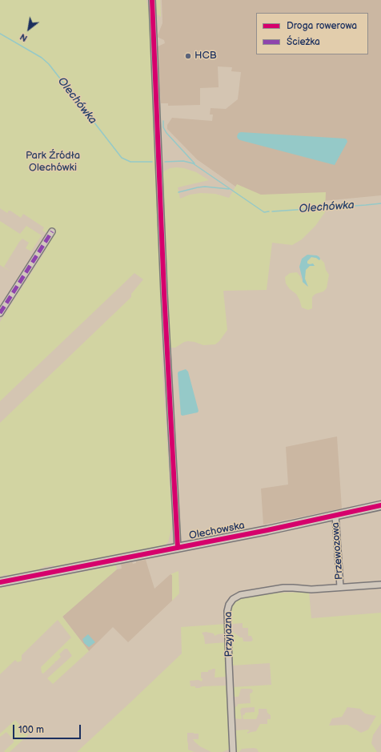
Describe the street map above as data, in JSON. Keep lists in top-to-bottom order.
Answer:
{
  "streets": {
    "street": ["Olechowska", "Przewozowa", "Przyjazna"]
  },
  "crossings": [
    ["Olechowska", "Przewozowa"],
    ["Przewozowa", "Przyjazna"]
  ],
  "water": ["Olechówka"],
  "parks": ["Park Źródła Olechówki"],
  "places": ["HCB"],
  "legend": ["Droga rowerowa", "Ścieżka"],
  "scale_bar": "100 m",
  "north": "bottom left"
}
